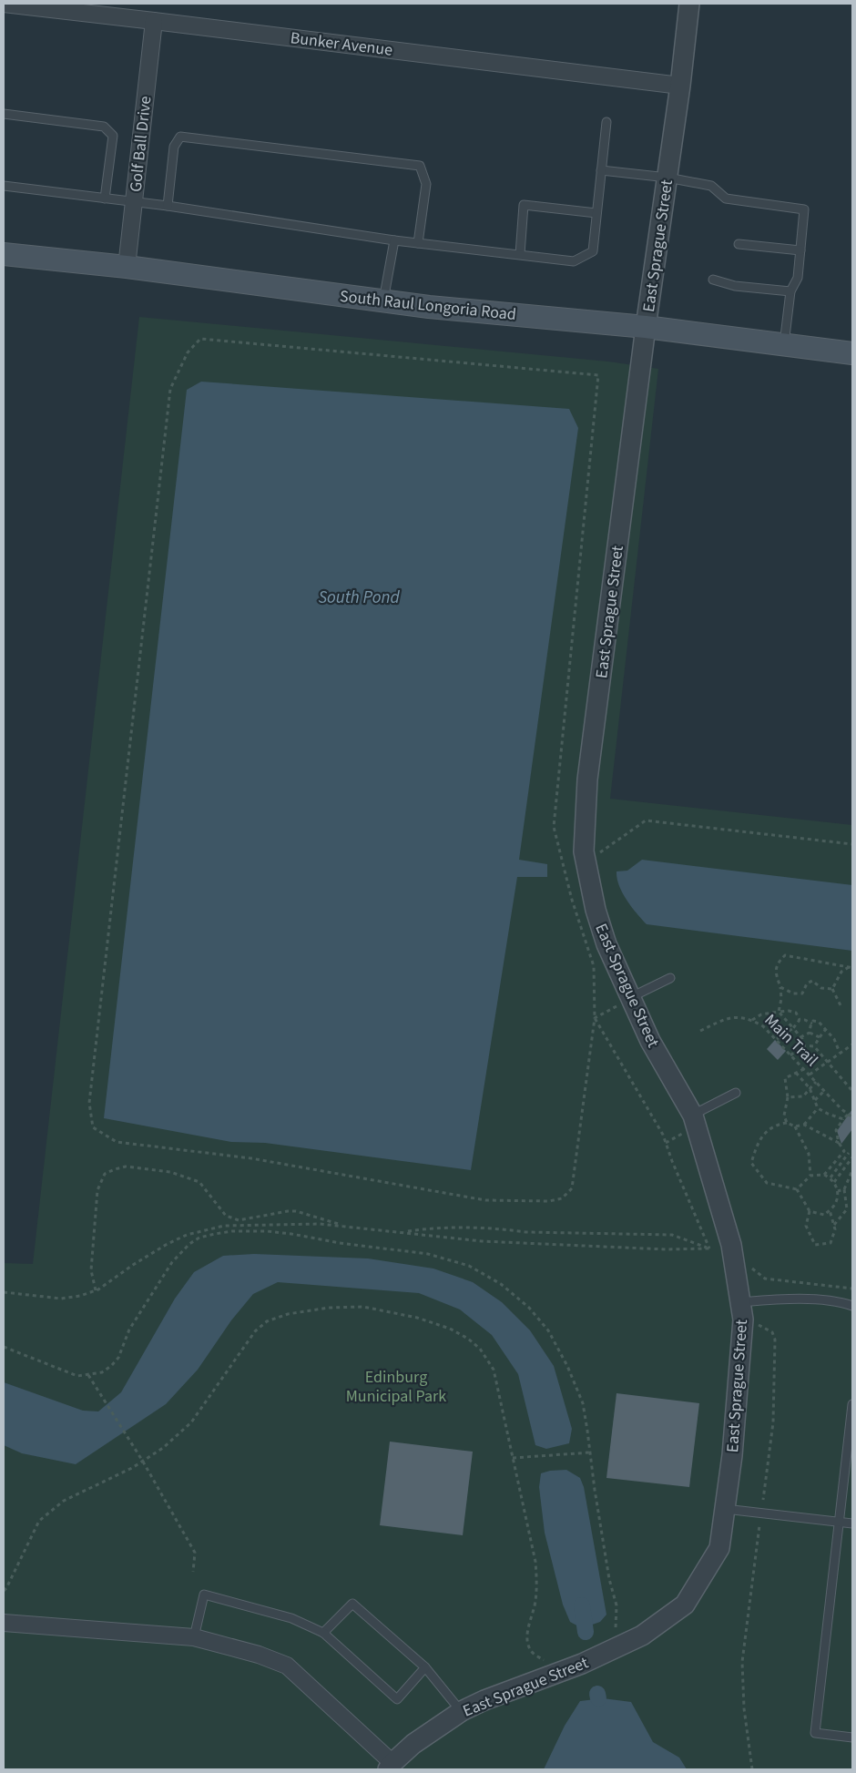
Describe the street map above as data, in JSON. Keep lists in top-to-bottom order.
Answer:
{
  "streets": {
    "main road": ["South Raul Longoria Road"],
    "street": ["Bunker Avenue", "Golf Ball Drive", "East Sprague Street"],
    "path": ["Main Trail"]
  },
  "crossings": [
    ["Bunker Avenue", "Golf Ball Drive"],
    ["Bunker Avenue", "East Sprague Street"],
    ["Golf Ball Drive", "South Raul Longoria Road"],
    ["East Sprague Street", "South Raul Longoria Road"]
  ],
  "water": ["South Pond"],
  "parks": ["Edinburg Municipal Park"]
}
